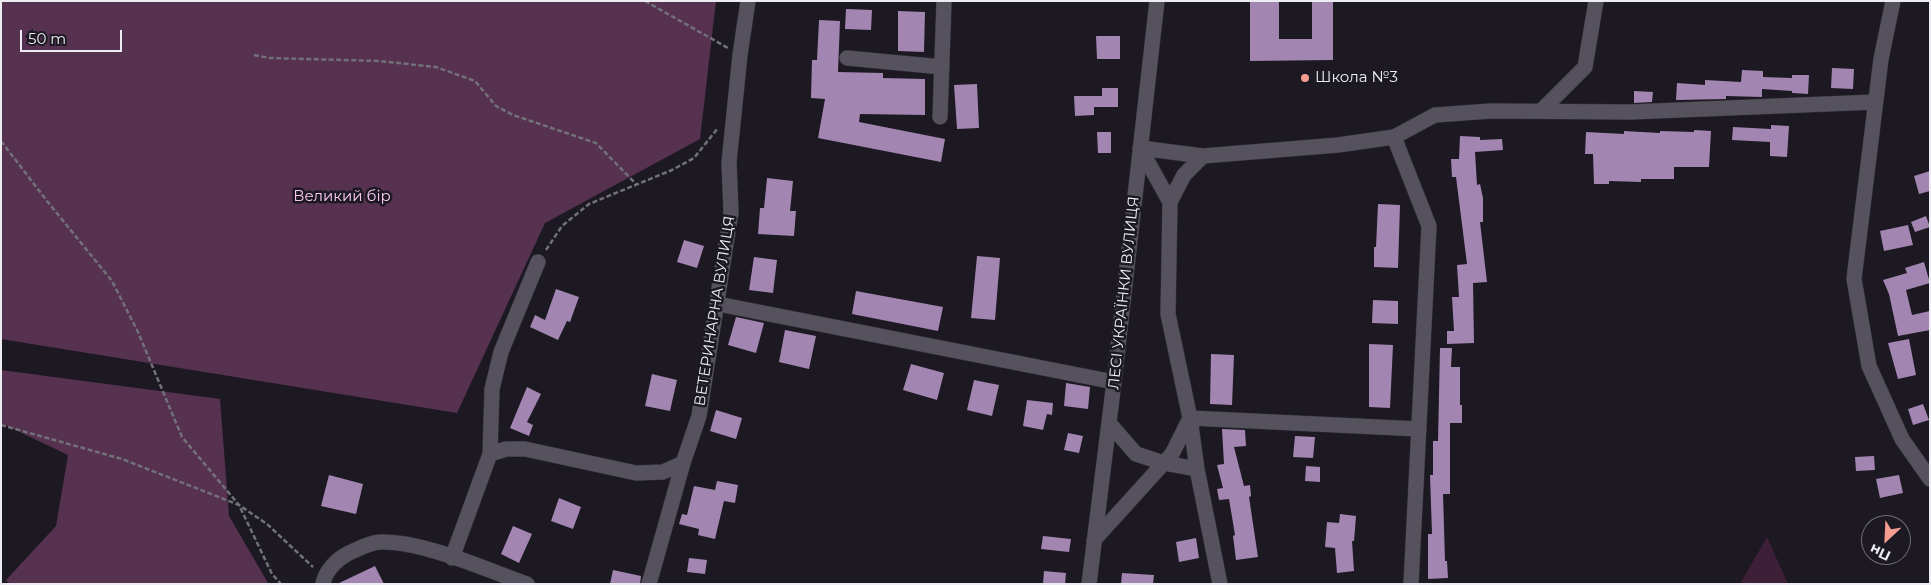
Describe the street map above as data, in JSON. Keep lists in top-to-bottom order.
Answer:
{
  "streets": {
    "street": ["ЛЕСІ УКРАЇНКИ ВУЛИЦЯ", "ВЕТЕРИНАРНА ВУЛИЦЯ"]
  },
  "parks": ["Великий бір"],
  "places": ["Школа №3"],
  "scale_bar": "50 m",
  "north": "bottom left"
}
